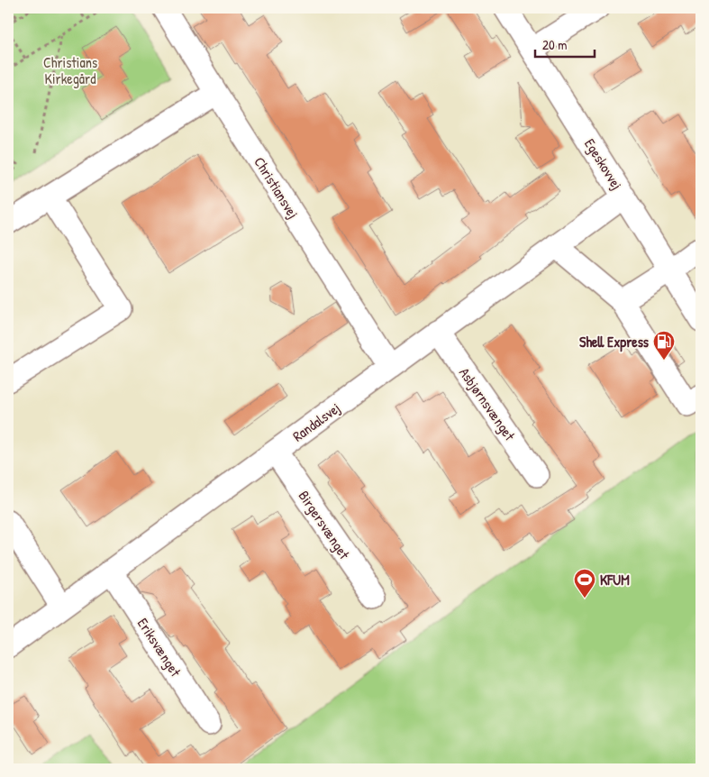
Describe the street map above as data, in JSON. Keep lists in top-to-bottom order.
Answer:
{
  "streets": {
    "street": [
      "Egeskovvej",
      "Christiansvej",
      "Asbjørnsvænget",
      "Randalsvej",
      "Birgersvænget",
      "Eriksvænget"
    ]
  },
  "crossings": [
    ["Egeskovvej", "Randalsvej"],
    ["Christiansvej", "Randalsvej"],
    ["Asbjørnsvænget", "Randalsvej"],
    ["Randalsvej", "Birgersvænget"],
    ["Randalsvej", "Eriksvænget"]
  ],
  "parks": ["Christians Kirkegård"],
  "places": {
    "fuel station": ["Shell Express"],
    "sports": ["KFUM"]
  },
  "scale_bar": "20 m"
}
